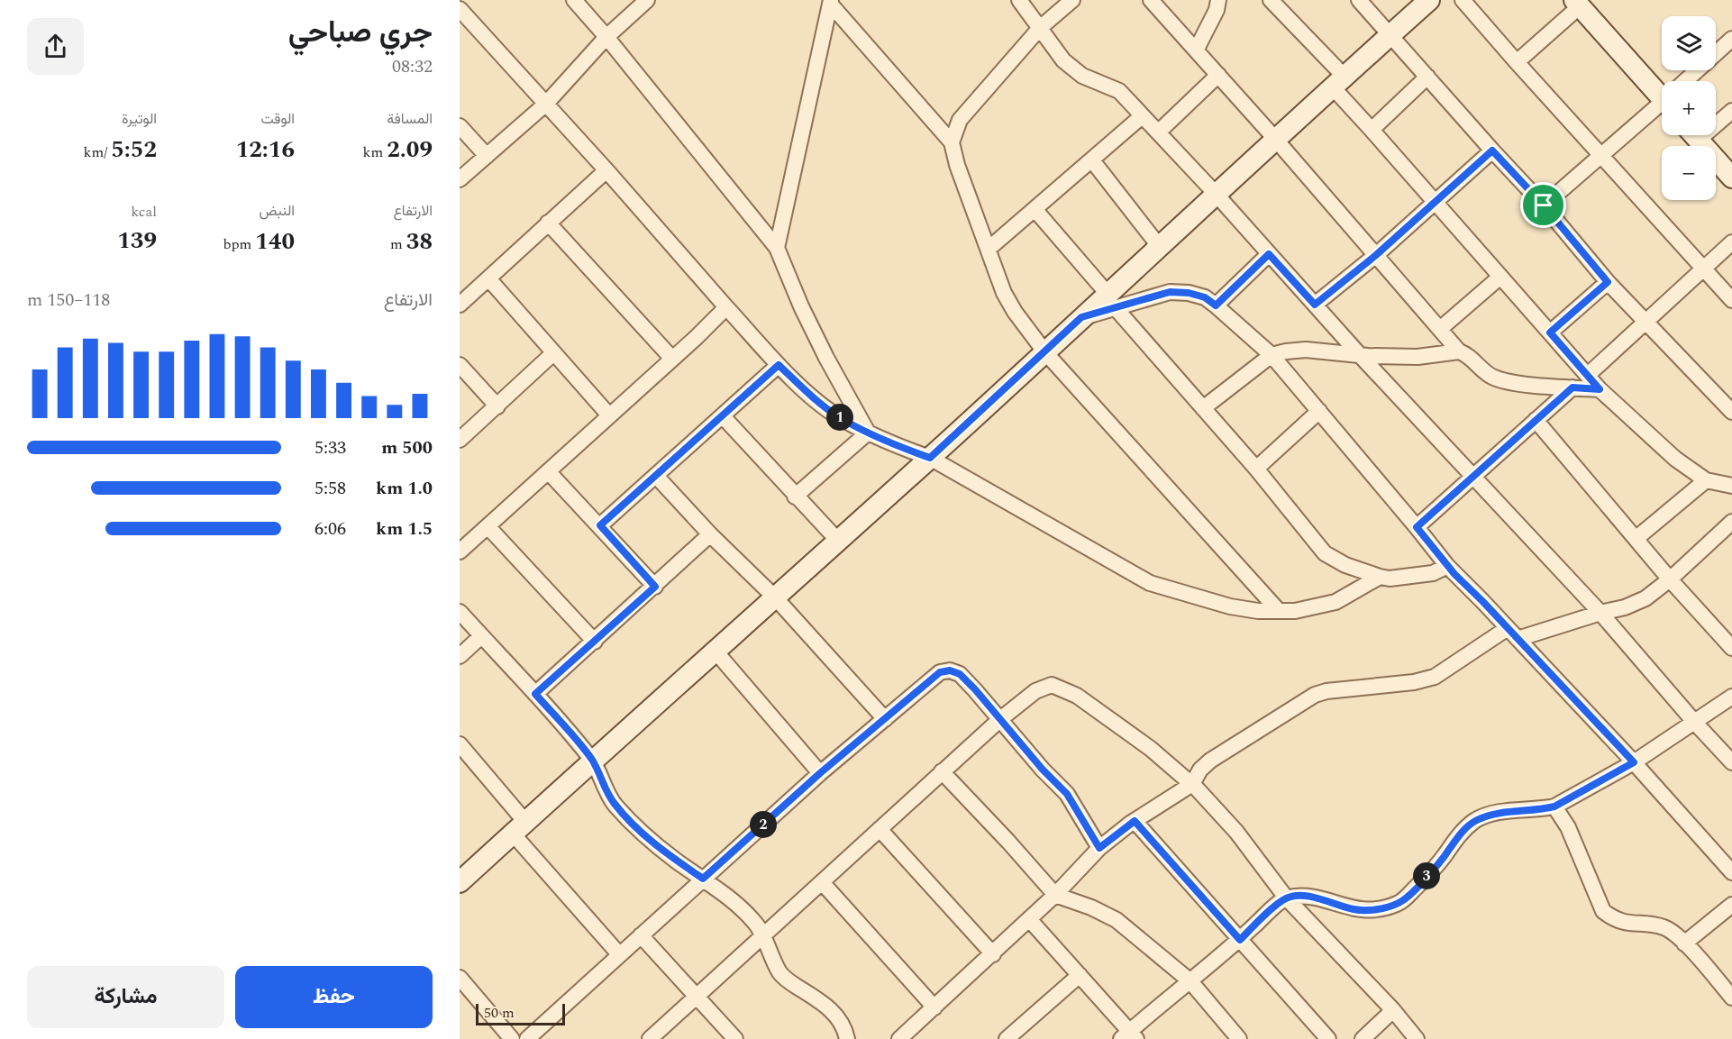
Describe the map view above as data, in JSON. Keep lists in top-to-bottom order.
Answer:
{
  "scale_bar": "50 m",
  "page": {
    "heading": ["جري صباحي", "08:32"],
    "map_buttons": ["+", "−"],
    "stats": [
      ["المسافة", "2.09 km"],
      ["الوقت", "12:16"],
      ["الوتيرة", "5:52 /km"],
      ["الارتفاع", "38 m"],
      ["النبض", "140 bpm"],
      ["kcal", "139"]
    ],
    "chart": ["الارتفاع", "118–150 m"],
    "pins": ["1", "2", "3"],
    "list": [
      {
        "name": "500 m",
        "note": "5:33"
      },
      {
        "name": "1.0 km",
        "note": "5:58"
      },
      {
        "name": "1.5 km",
        "note": "6:06"
      }
    ],
    "buttons": ["حفظ", "مشاركة"],
    "scale": "50 m"
  }
}
